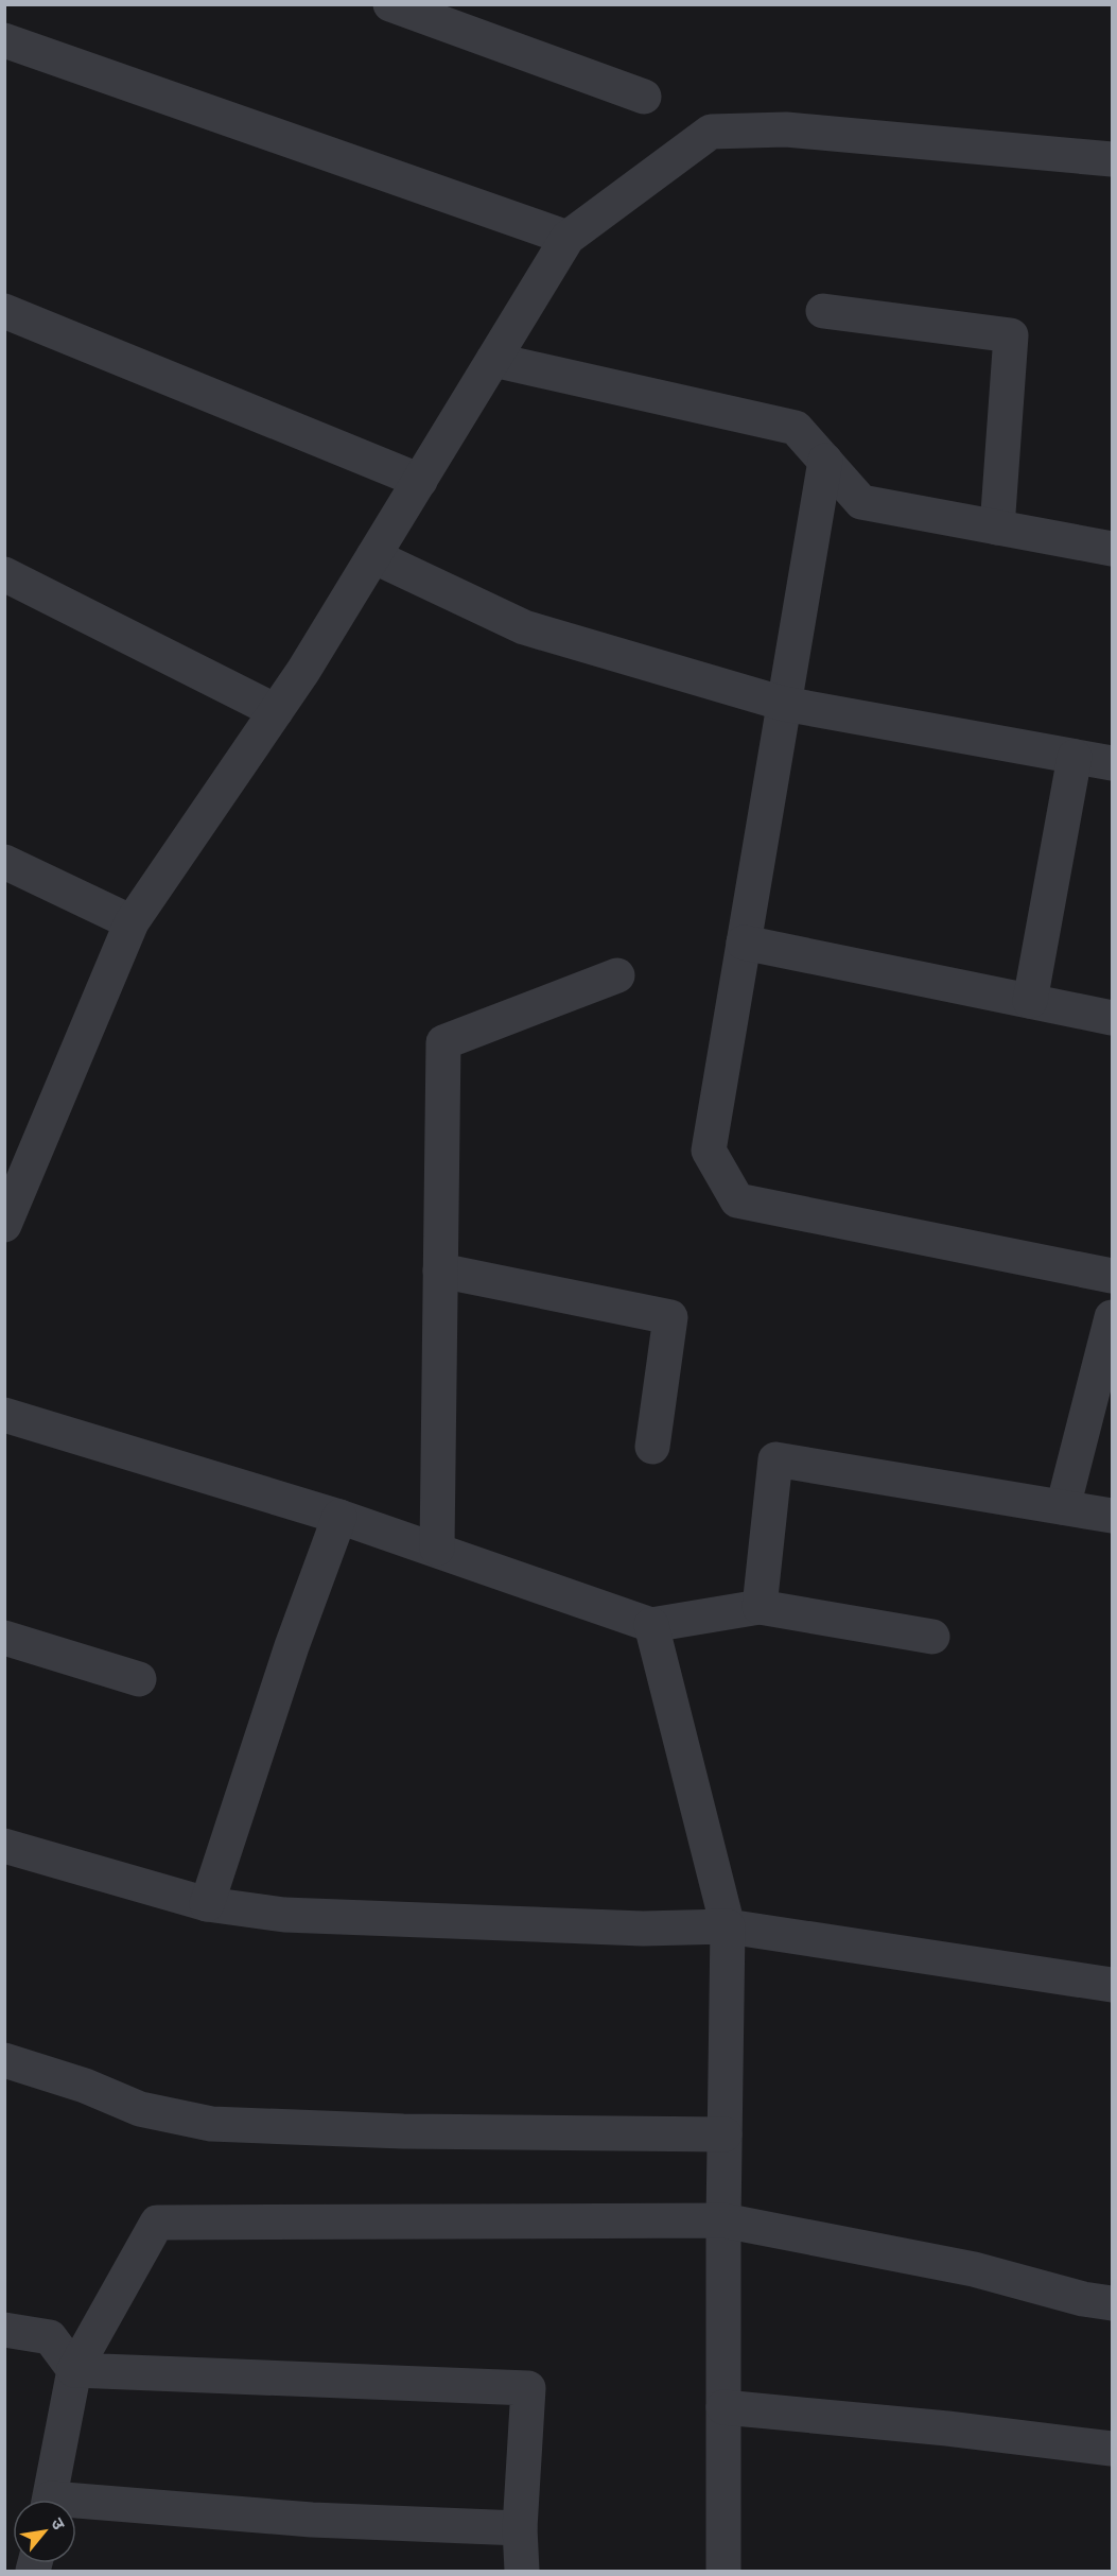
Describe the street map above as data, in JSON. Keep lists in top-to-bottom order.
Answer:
{
  "north": "top right"
}
